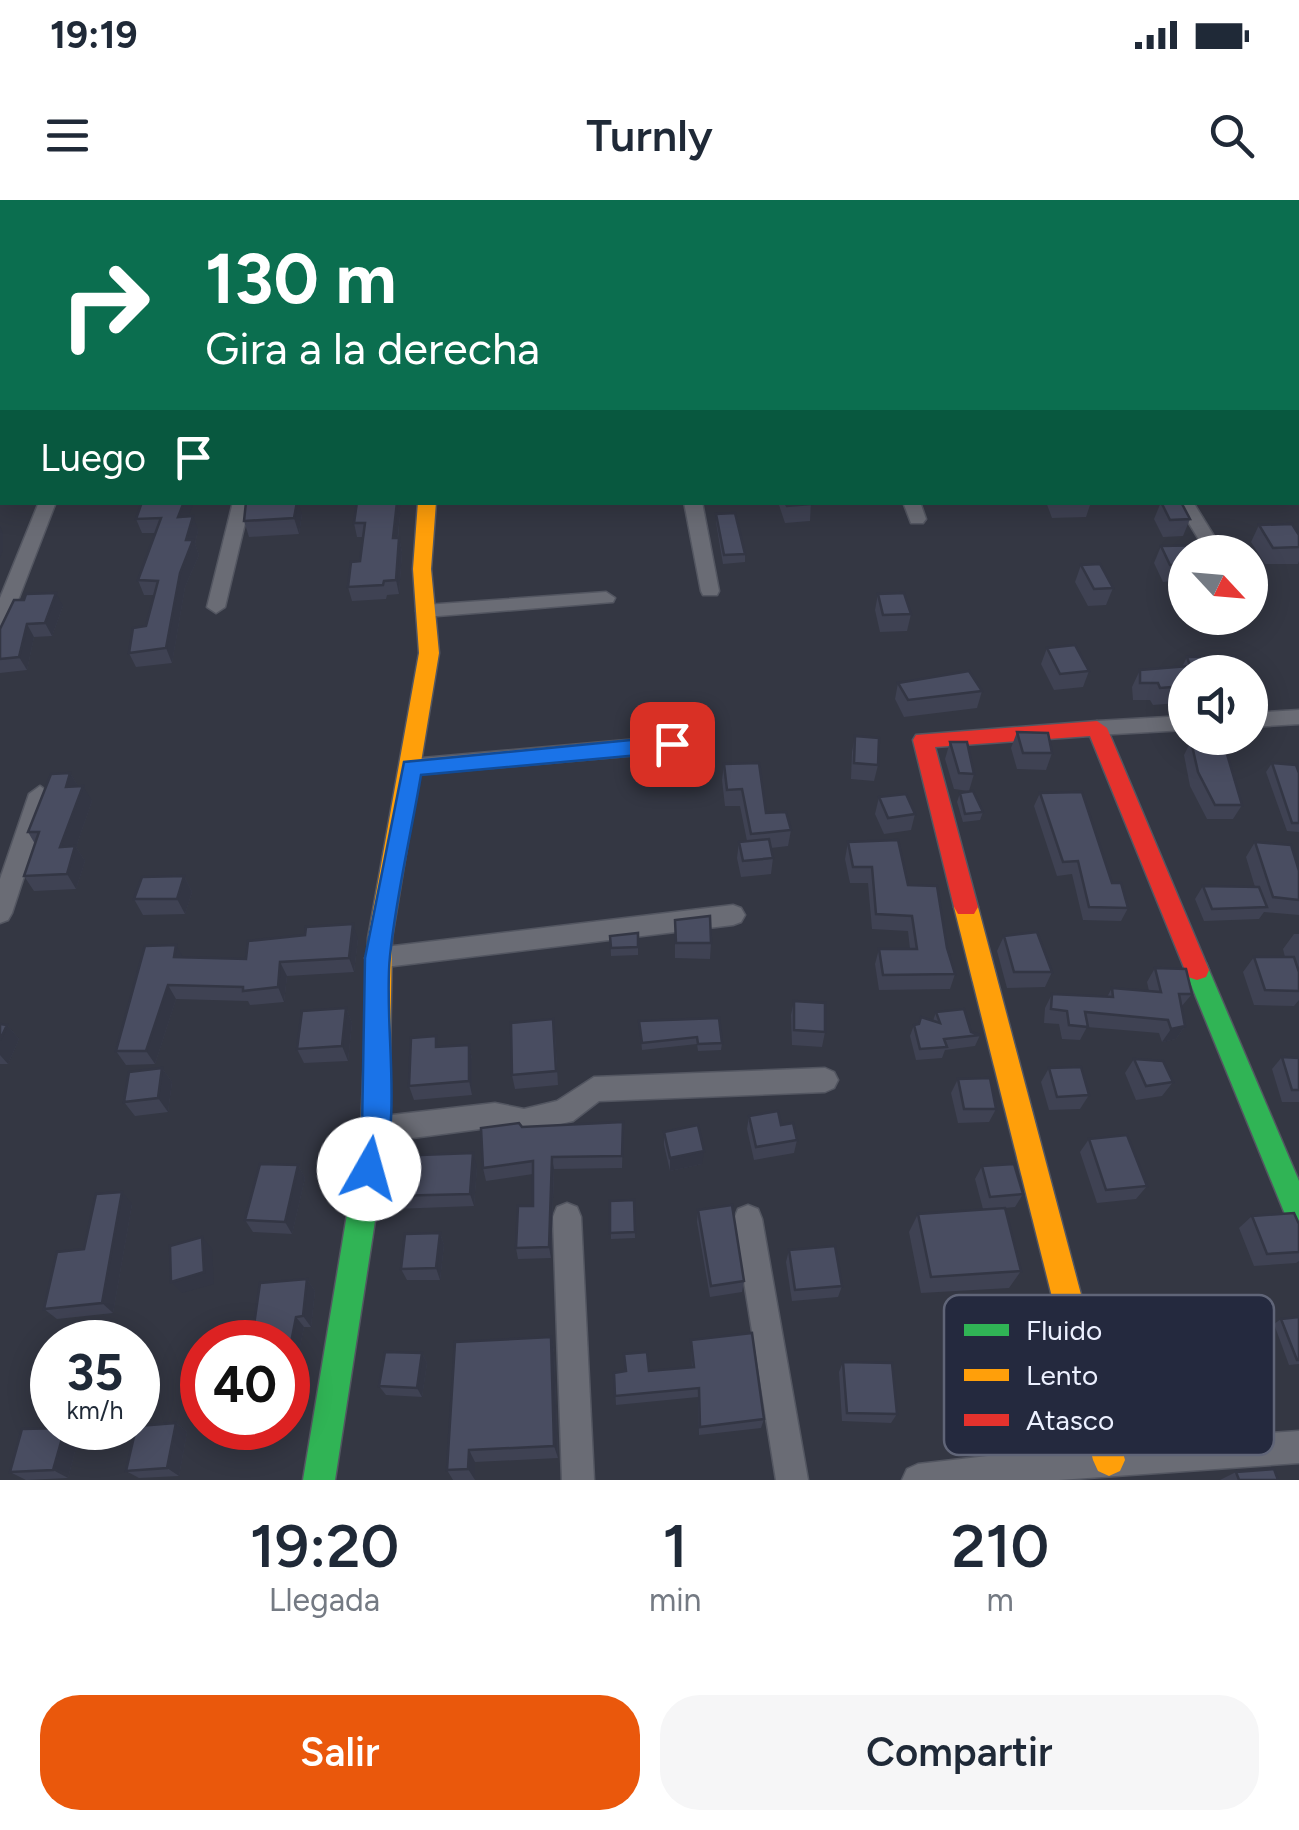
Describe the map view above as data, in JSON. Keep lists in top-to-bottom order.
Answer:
{
  "legend": ["Fluido", "Lento", "Atasco"],
  "north": "bottom right",
  "page": {
    "status": "19:19",
    "header": "Turnly",
    "turn": ["130 m", "Gira a la derecha"],
    "then": "Luego",
    "speed": "35 km/h",
    "limit": "40",
    "eta": [
      "19:20",
      "Llegada",
      "1",
      "min",
      "210",
      "m"
    ],
    "buttons": ["Salir", "Compartir"]
  }
}
